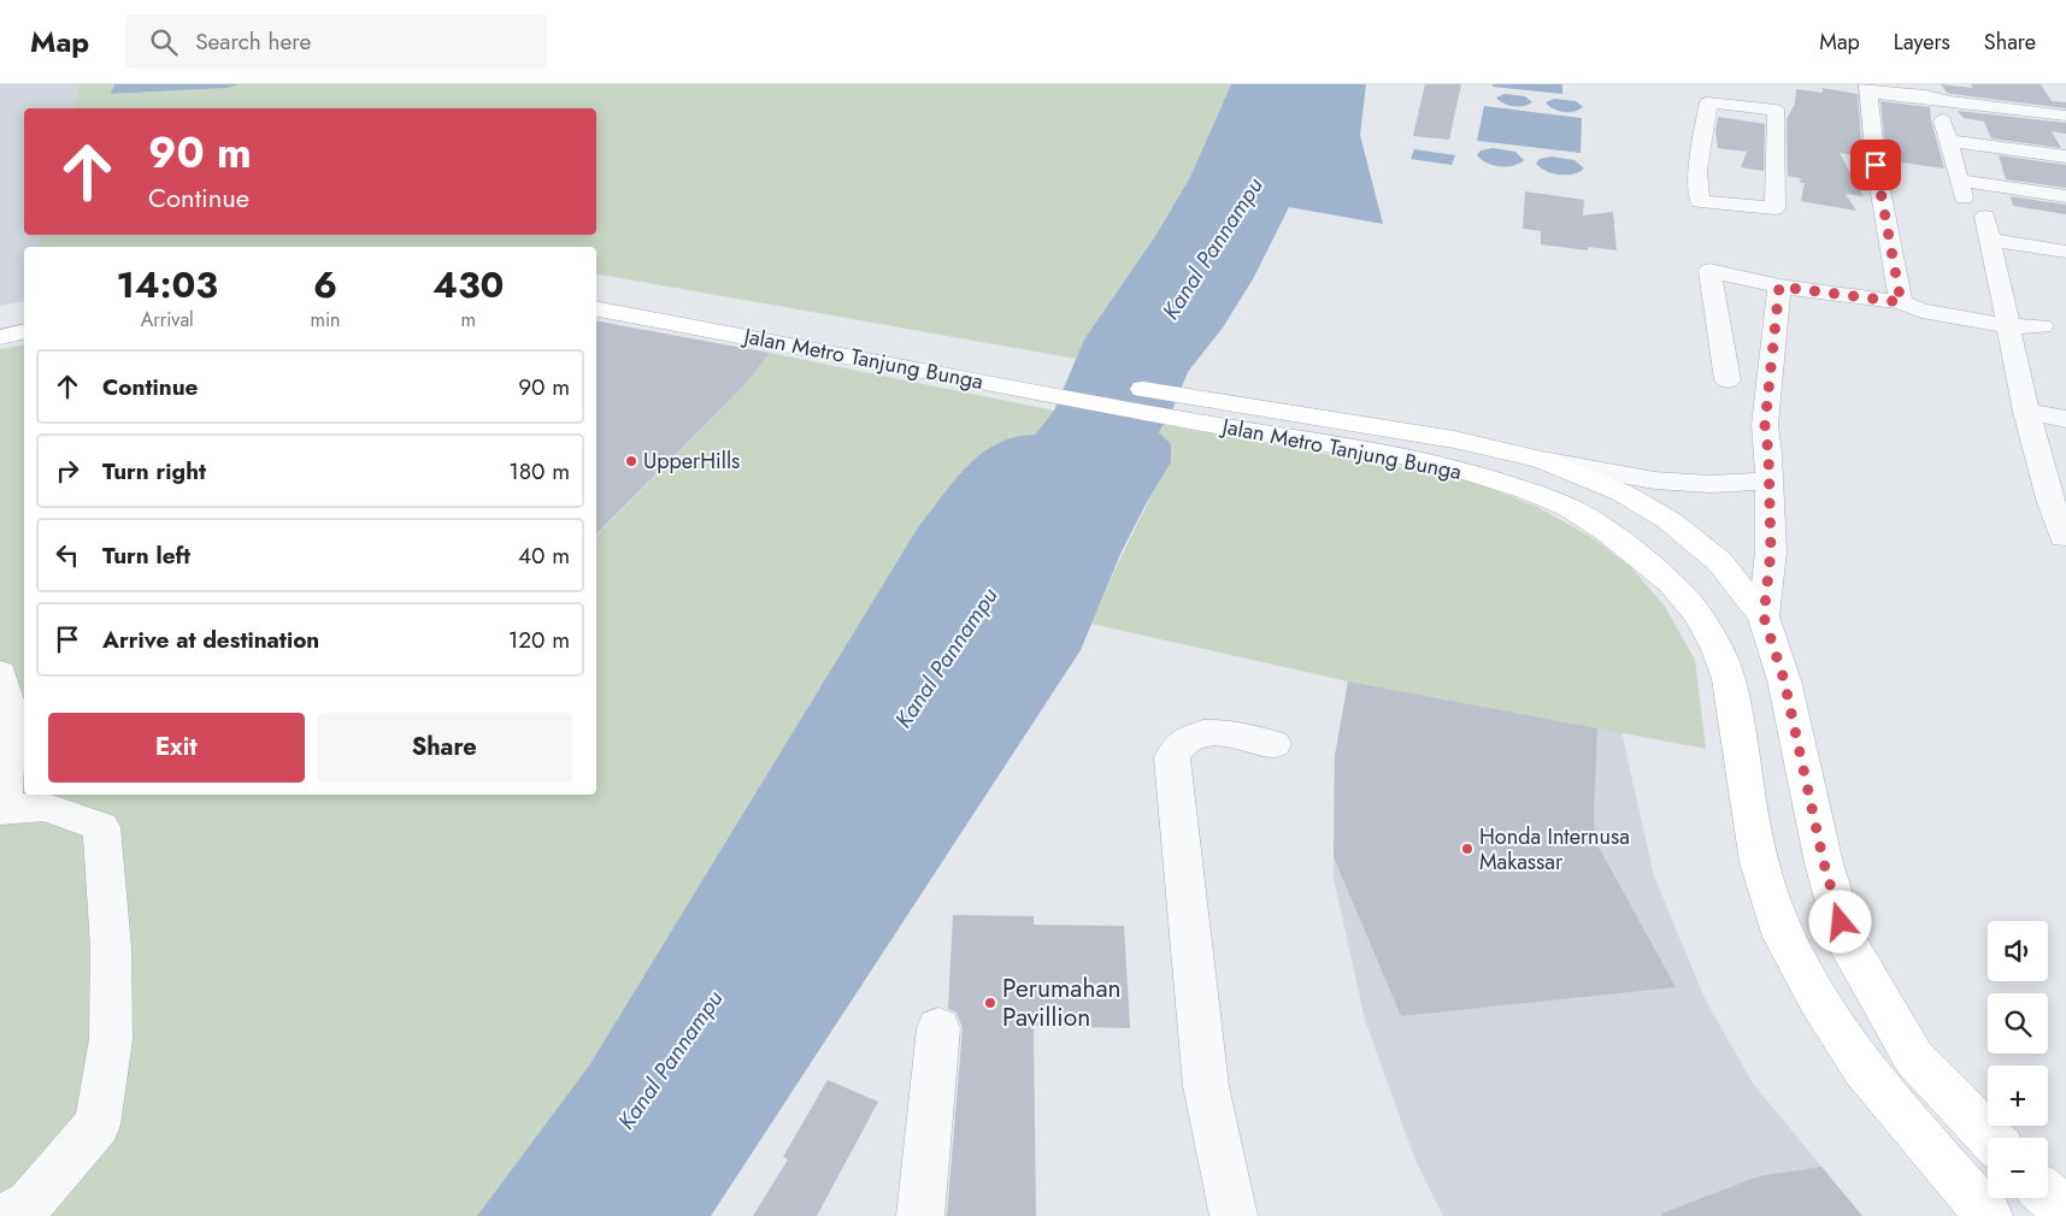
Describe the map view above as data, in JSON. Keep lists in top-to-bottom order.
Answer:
{
  "streets": {
    "main road": ["Jalan Metro Tanjung Bunga"]
  },
  "water": ["Kanal Pannampu"],
  "places": ["UpperHills", "Honda Internusa Makassar", "Perumahan Pavillion"],
  "page": {
    "header": "Map",
    "search": "Search here",
    "nav": ["Map", "Layers", "Share"],
    "turn": ["90 m", "Continue"],
    "eta": [
      "14:03",
      "Arrival",
      "6",
      "min",
      "430",
      "m"
    ],
    "list": [
      {
        "name": "Continue",
        "value": "90 m"
      },
      {
        "name": "Turn right",
        "value": "180 m"
      },
      {
        "name": "Turn left",
        "value": "40 m"
      },
      {
        "name": "Arrive at destination",
        "value": "120 m"
      }
    ],
    "buttons": ["Exit", "Share"],
    "map_buttons": ["+", "−"]
  }
}
